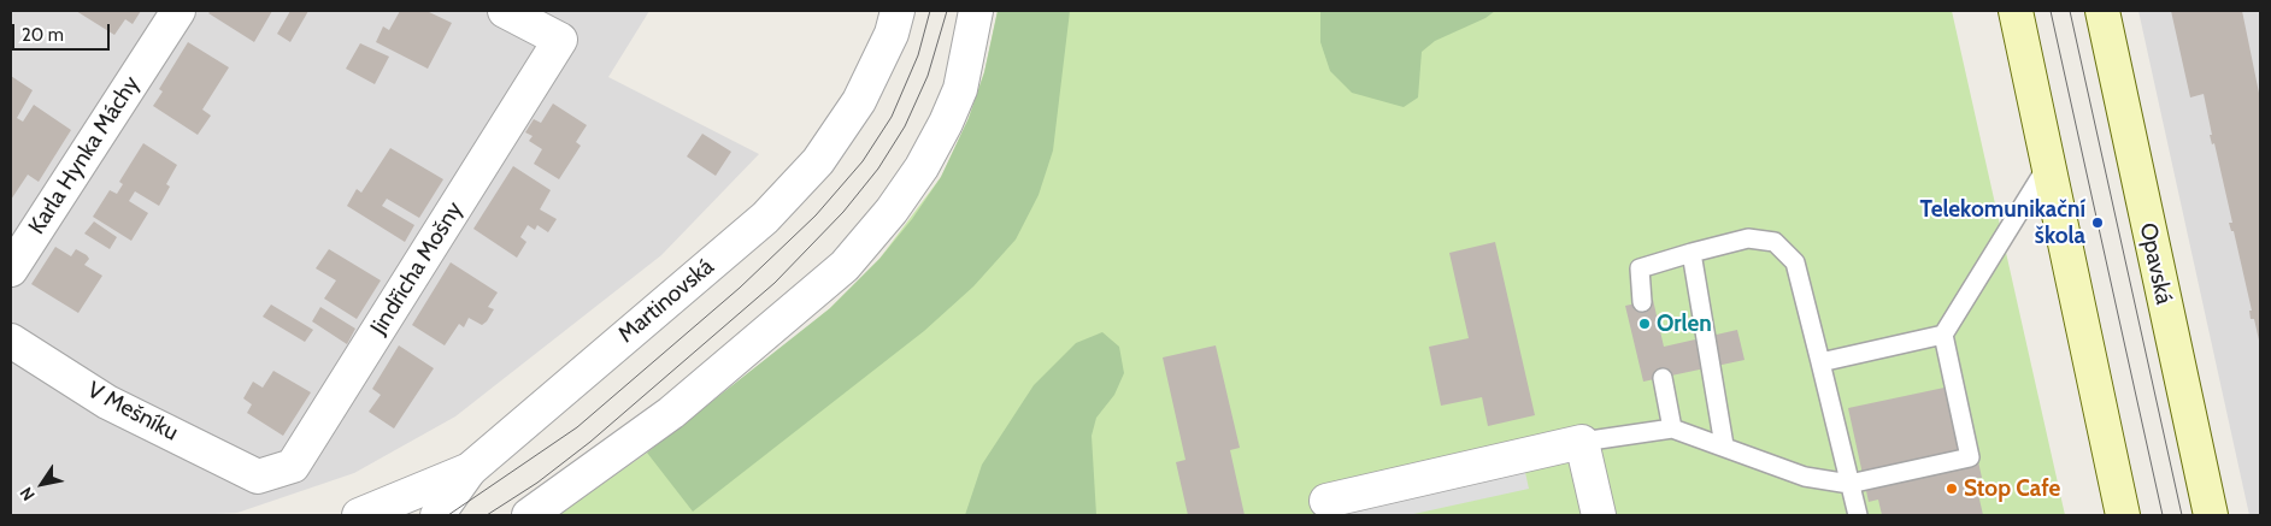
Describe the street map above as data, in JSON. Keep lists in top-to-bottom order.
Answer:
{
  "streets": {
    "main road": ["Opavská"],
    "street": [
      "Karla Hynka Máchy",
      "Jindřicha Mošny",
      "Martinovská",
      "V Mešníku"
    ]
  },
  "crossings": [
    ["Jindřicha Mošny", "V Mešníku"]
  ],
  "places": ["Telekomunikační škola", "Orlen", "Stop Cafe"],
  "scale_bar": "20 m",
  "north": "bottom left"
}
